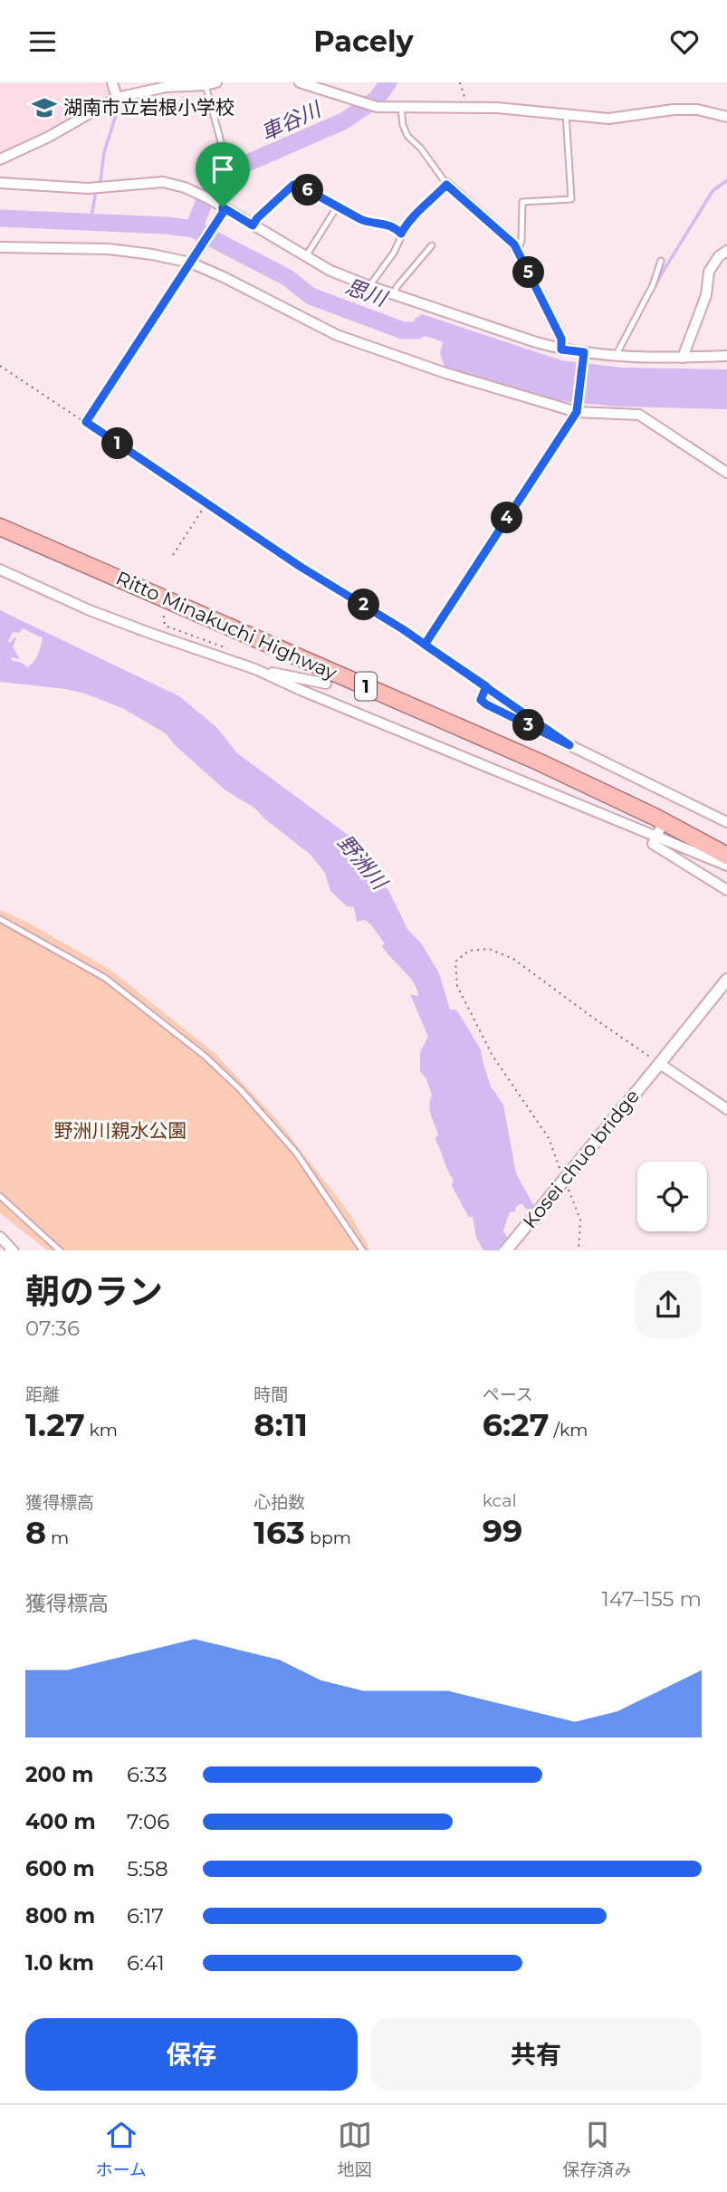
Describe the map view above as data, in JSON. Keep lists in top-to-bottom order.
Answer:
{
  "streets": {
    "highway": ["Ritto Minakuchi Highway", "1"],
    "street": ["Kosei chuo bridge"]
  },
  "water": ["車谷川", "思川", "野洲川"],
  "parks": ["野洲川親水公園"],
  "places": {
    "school or university": ["湖南市立岩根小学校"]
  },
  "page": {
    "header": "Pacely",
    "pins": [
      "6",
      "5",
      "1",
      "4",
      "2",
      "3"
    ],
    "heading": ["朝のラン", "07:36"],
    "stats": [
      ["距離", "1.27 km"],
      ["時間", "8:11"],
      ["ペース", "6:27 /km"],
      ["獲得標高", "8 m"],
      ["心拍数", "163 bpm"],
      ["kcal", "99"]
    ],
    "chart": ["獲得標高", "147–155 m"],
    "list": [
      {
        "name": "200 m",
        "note": "6:33"
      },
      {
        "name": "400 m",
        "note": "7:06"
      },
      {
        "name": "600 m",
        "note": "5:58"
      },
      {
        "name": "800 m",
        "note": "6:17"
      },
      {
        "name": "1.0 km",
        "note": "6:41"
      }
    ],
    "buttons": ["保存", "共有"],
    "tabs": ["ホーム", "地図", "保存済み"]
  }
}
